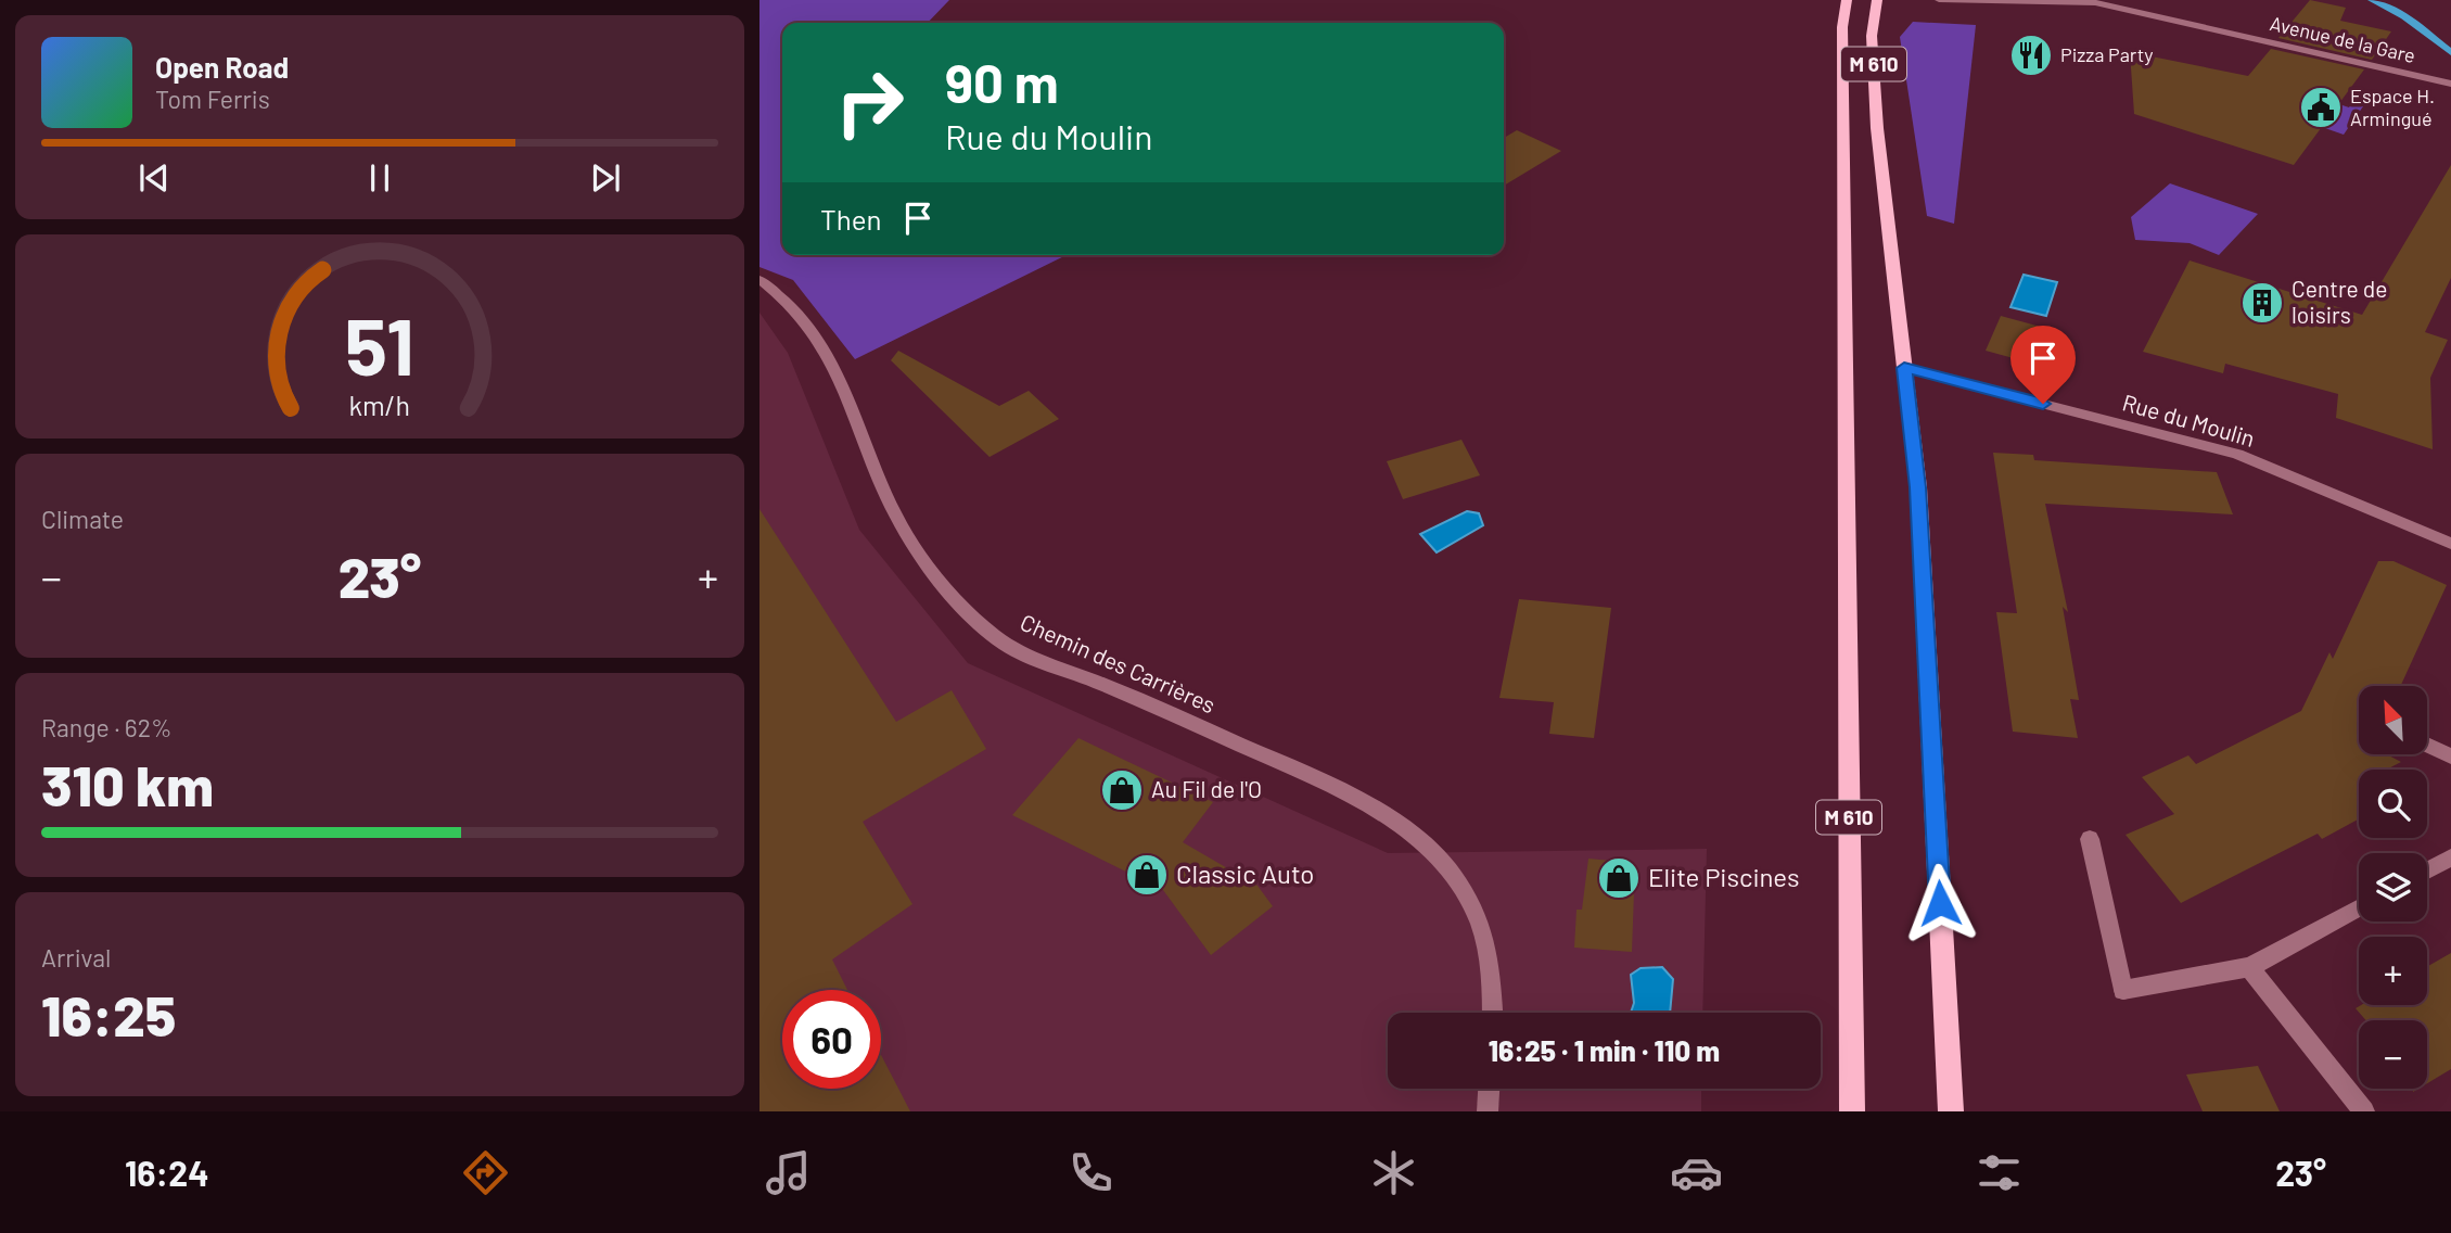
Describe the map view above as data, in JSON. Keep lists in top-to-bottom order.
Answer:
{
  "streets": {
    "main road": ["M 610"],
    "street": ["Avenue de la Gare", "Rue du Moulin", "Chemin des Carrières"]
  },
  "crossings": [
    ["M 610", "Rue du Moulin"]
  ],
  "places": {
    "restaurant": ["Pizza Party"],
    "public building": ["Espace H. Armingué"],
    "building": ["Centre de loisirs"],
    "shop": ["Au Fil de l'O", "Classic Auto", "Elite Piscines"]
  },
  "north": "top left",
  "page": {
    "turn": ["90 m", "Rue du Moulin"],
    "song": ["Open Road", "Tom Ferris"],
    "then": "Then",
    "tile": [
      "Climate",
      ["Range · 62%", "310 km"],
      ["Arrival", "16:25"]
    ],
    "heat": ["−", "23°", "+"],
    "map_buttons": ["+", "−"],
    "limit": "60",
    "trip": "16:25 · 1 min · 110 m",
    "tabs": ["16:24", "23°"],
    "gauge": ["51", "km/h"]
  }
}
